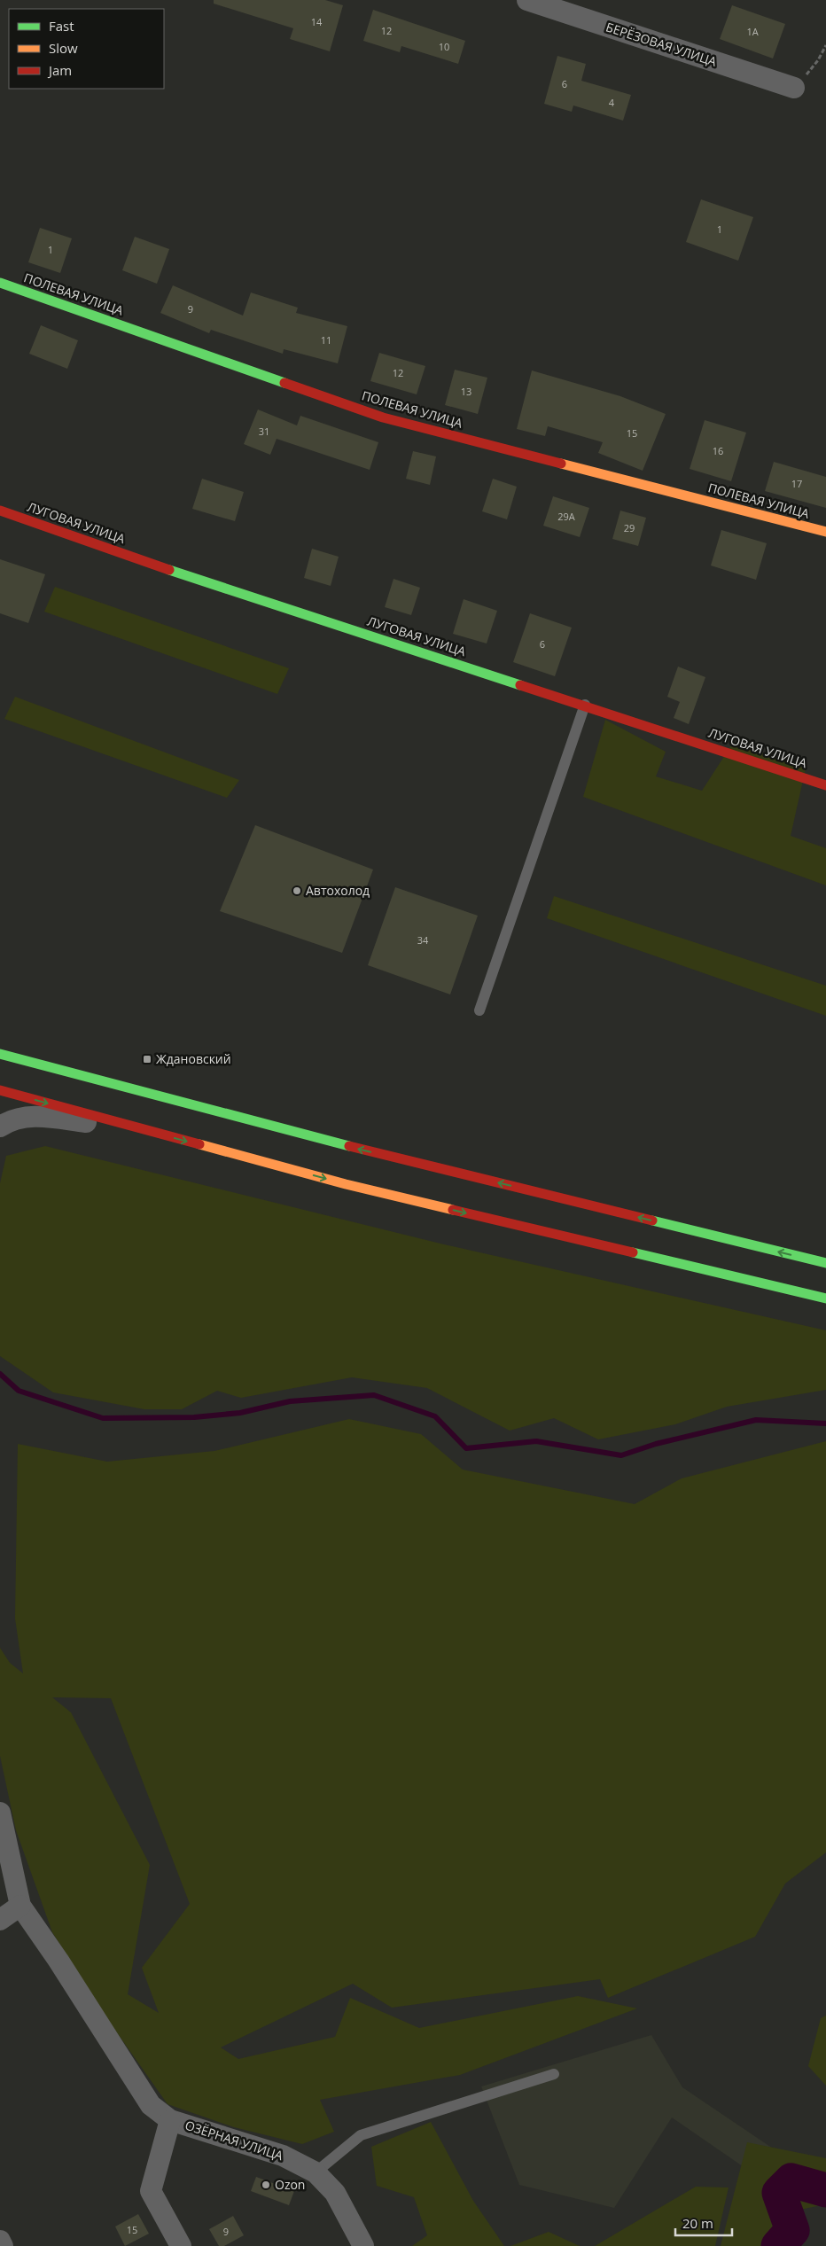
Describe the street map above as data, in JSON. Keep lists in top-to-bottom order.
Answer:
{
  "streets": {
    "street": [
      "БЕРЁЗОВАЯ УЛИЦА",
      "ПОЛЕВАЯ УЛИЦА",
      "ЛУГОВАЯ УЛИЦА",
      "ОЗЁРНАЯ УЛИЦА"
    ]
  },
  "places": {
    "other": ["Автохолод", "Ozon"],
    "transit": ["Ждановский"]
  },
  "house_numbers": [
    "14",
    "12",
    "1А",
    "10",
    "6",
    "4",
    "1",
    "1",
    "9",
    "11",
    "12",
    "13",
    "31",
    "15",
    "16",
    "17",
    "29А",
    "29",
    "6",
    "34",
    "15",
    "9"
  ],
  "legend": ["Fast", "Slow", "Jam"],
  "scale_bar": "20 m"
}
